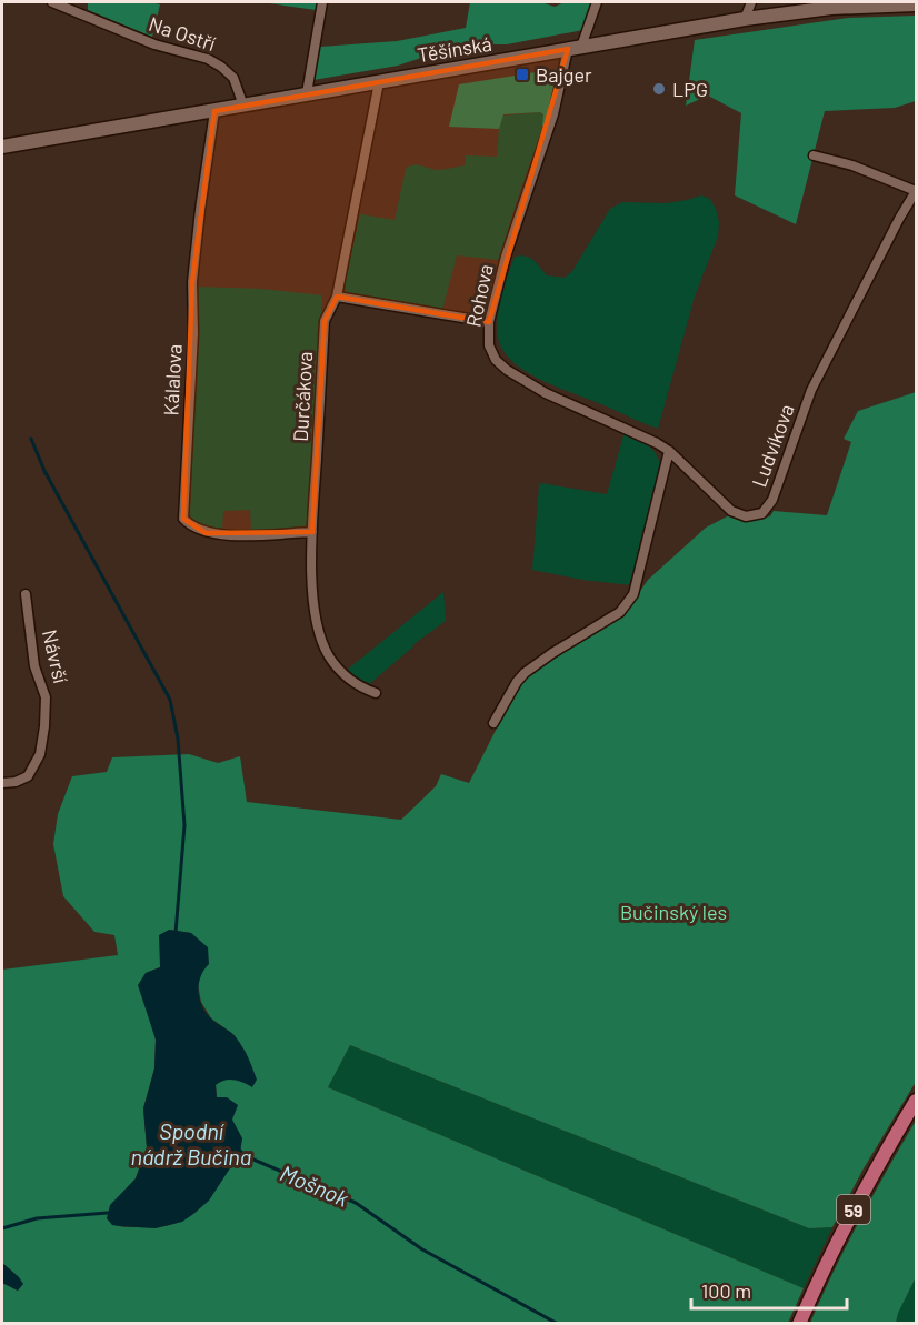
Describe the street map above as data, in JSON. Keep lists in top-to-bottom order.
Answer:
{
  "streets": {
    "main road": ["Těšínská", "59"],
    "street": [
      "Na Ostří",
      "Rohova",
      "Kálalova",
      "Durčákova",
      "Ludvíkova",
      "Návrší"
    ]
  },
  "crossings": [
    ["Na Ostří", "Těšínská"],
    ["Těšínská", "Rohova"],
    ["Těšínská", "Kálalova"],
    ["Těšínská", "Durčákova"],
    ["Rohova", "Ludvíkova"],
    ["Kálalova", "Durčákova"]
  ],
  "water": ["Spodní nádrž Bučina", "Mošnok"],
  "parks": ["Bučinský les"],
  "places": {
    "transit": ["Bajger"],
    "other": ["LPG"]
  },
  "scale_bar": "100 m"
}
